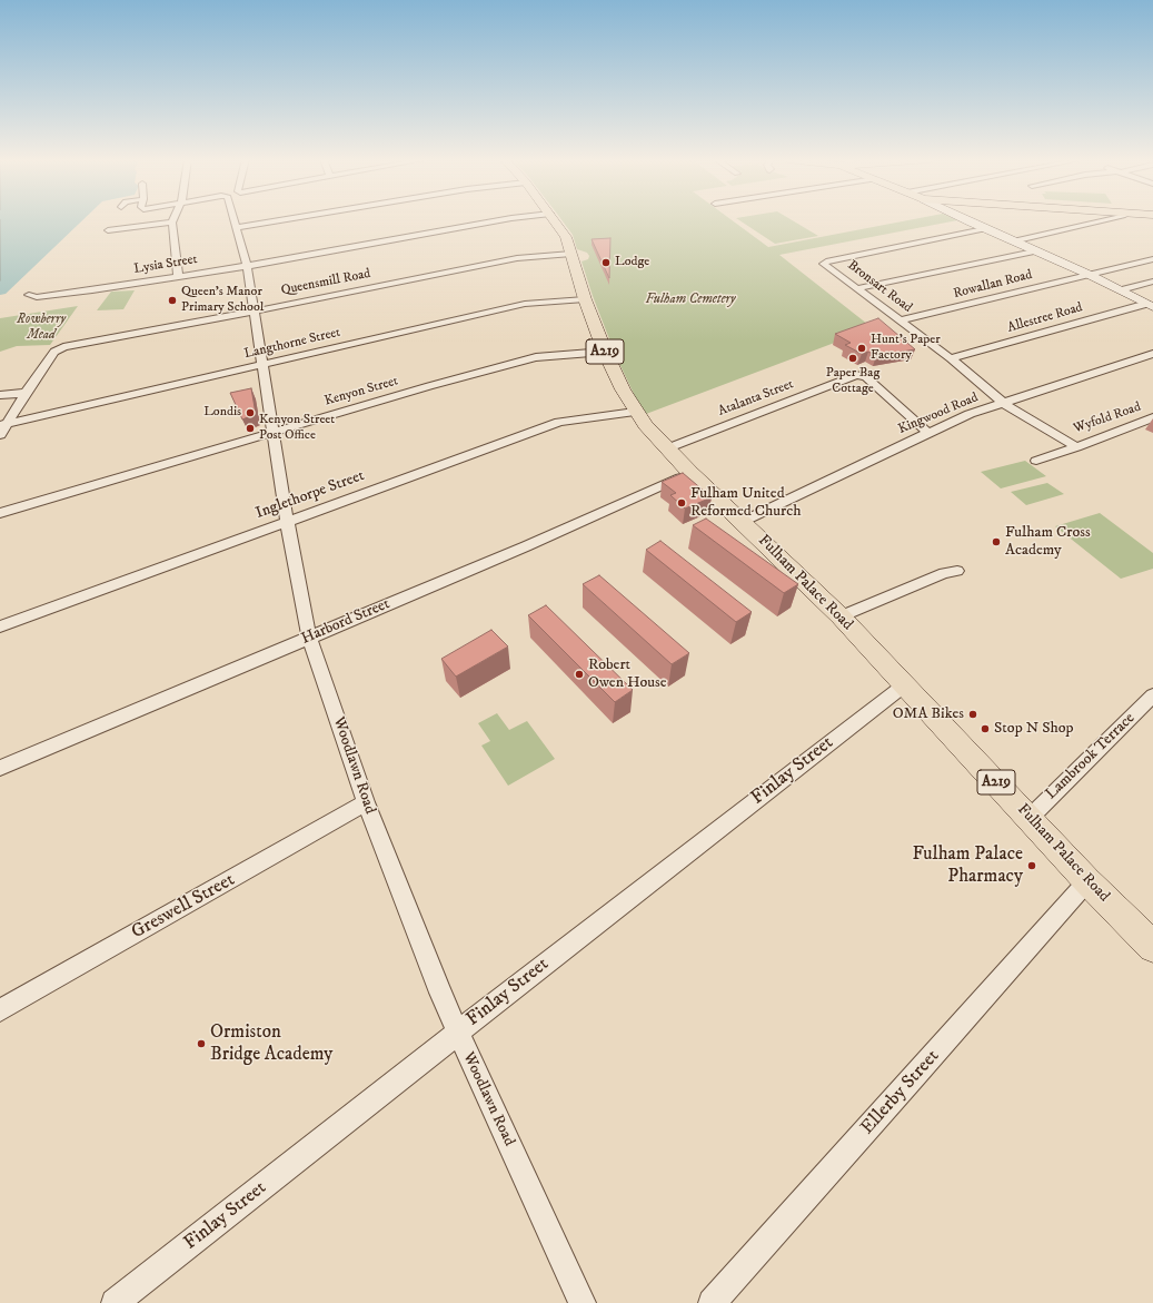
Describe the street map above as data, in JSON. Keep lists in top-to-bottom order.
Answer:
{
  "streets": {
    "main road": ["A219", "Fulham Palace Road"],
    "street": [
      "Lysia Street",
      "Queensmill Road",
      "Rowallan Road",
      "Bronsart Road",
      "Allestree Road",
      "Langthorne Street",
      "Kenyon Street",
      "Atalanta Street",
      "Kingwood Road",
      "Wyfold Road",
      "Inglethorpe Street",
      "Harbord Street",
      "Lambrook Terrace",
      "Woodlawn Road",
      "Finlay Street",
      "Greswell Street",
      "Ellerby Street"
    ]
  },
  "crossings": [
    ["Lysia Street", "Woodlawn Road"],
    ["Queensmill Road", "Fulham Palace Road"],
    ["Queensmill Road", "Woodlawn Road"],
    ["Rowallan Road", "Bronsart Road"],
    ["Bronsart Road", "Allestree Road"],
    ["Bronsart Road", "Kingwood Road"],
    ["Bronsart Road", "Wyfold Road"],
    ["Langthorne Street", "Fulham Palace Road"],
    ["Langthorne Street", "Woodlawn Road"],
    ["Kenyon Street", "Fulham Palace Road"],
    ["Kenyon Street", "Woodlawn Road"],
    ["Atalanta Street", "Kingwood Road"],
    ["Atalanta Street", "Fulham Palace Road"],
    ["Kingwood Road", "Wyfold Road"],
    ["Kingwood Road", "Fulham Palace Road"],
    ["Inglethorpe Street", "Fulham Palace Road"],
    ["Inglethorpe Street", "Woodlawn Road"],
    ["Fulham Palace Road", "Harbord Street"],
    ["Fulham Palace Road", "Lambrook Terrace"],
    ["Fulham Palace Road", "Finlay Street"],
    ["Fulham Palace Road", "Ellerby Street"],
    ["Harbord Street", "Woodlawn Road"],
    ["Woodlawn Road", "Finlay Street"],
    ["Woodlawn Road", "Greswell Street"]
  ],
  "parks": ["Fulham Cemetery", "Rowberry Mead"],
  "places": [
    "Lodge",
    "Queen's Manor Primary School",
    "Hunt's Paper Factory",
    "Paper Bag Cottage",
    "Londis",
    "Kenyon Street Post Office",
    "Fulham United Reformed Church",
    "Fulham Cross Academy",
    "Robert Owen House",
    "OMA Bikes",
    "Stop N Shop",
    "Fulham Palace Pharmacy",
    "Ormiston Bridge Academy"
  ]
}
